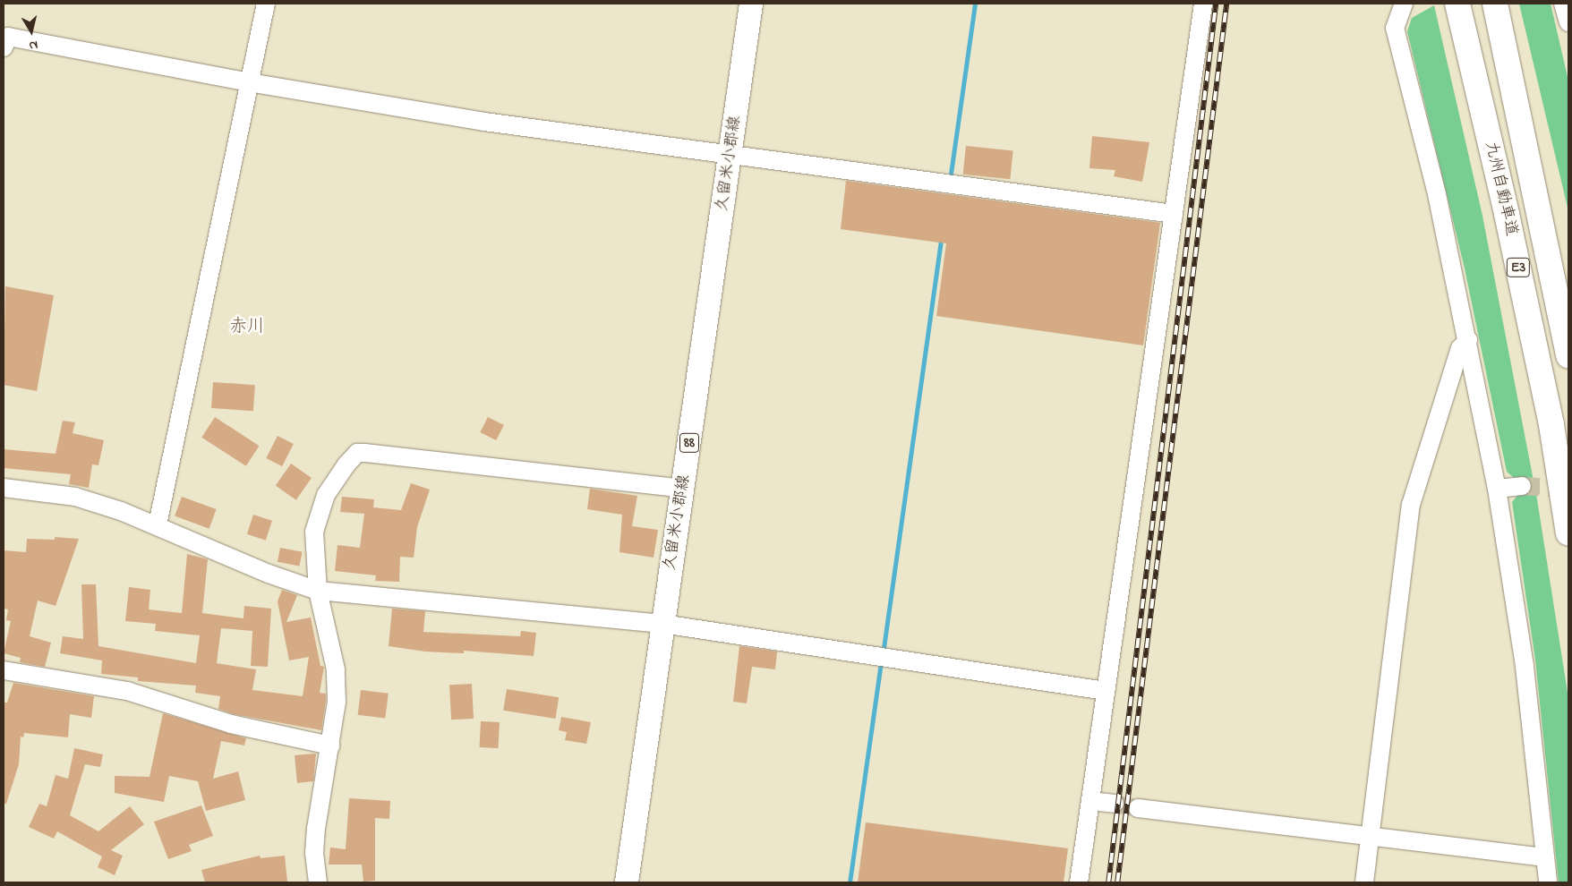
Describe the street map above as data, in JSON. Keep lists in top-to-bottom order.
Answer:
{
  "streets": {
    "highway": ["九州自動車道", "E3"],
    "main road": ["久留米小郡線", "88"]
  },
  "districts": ["赤川"],
  "north": "bottom"
}
